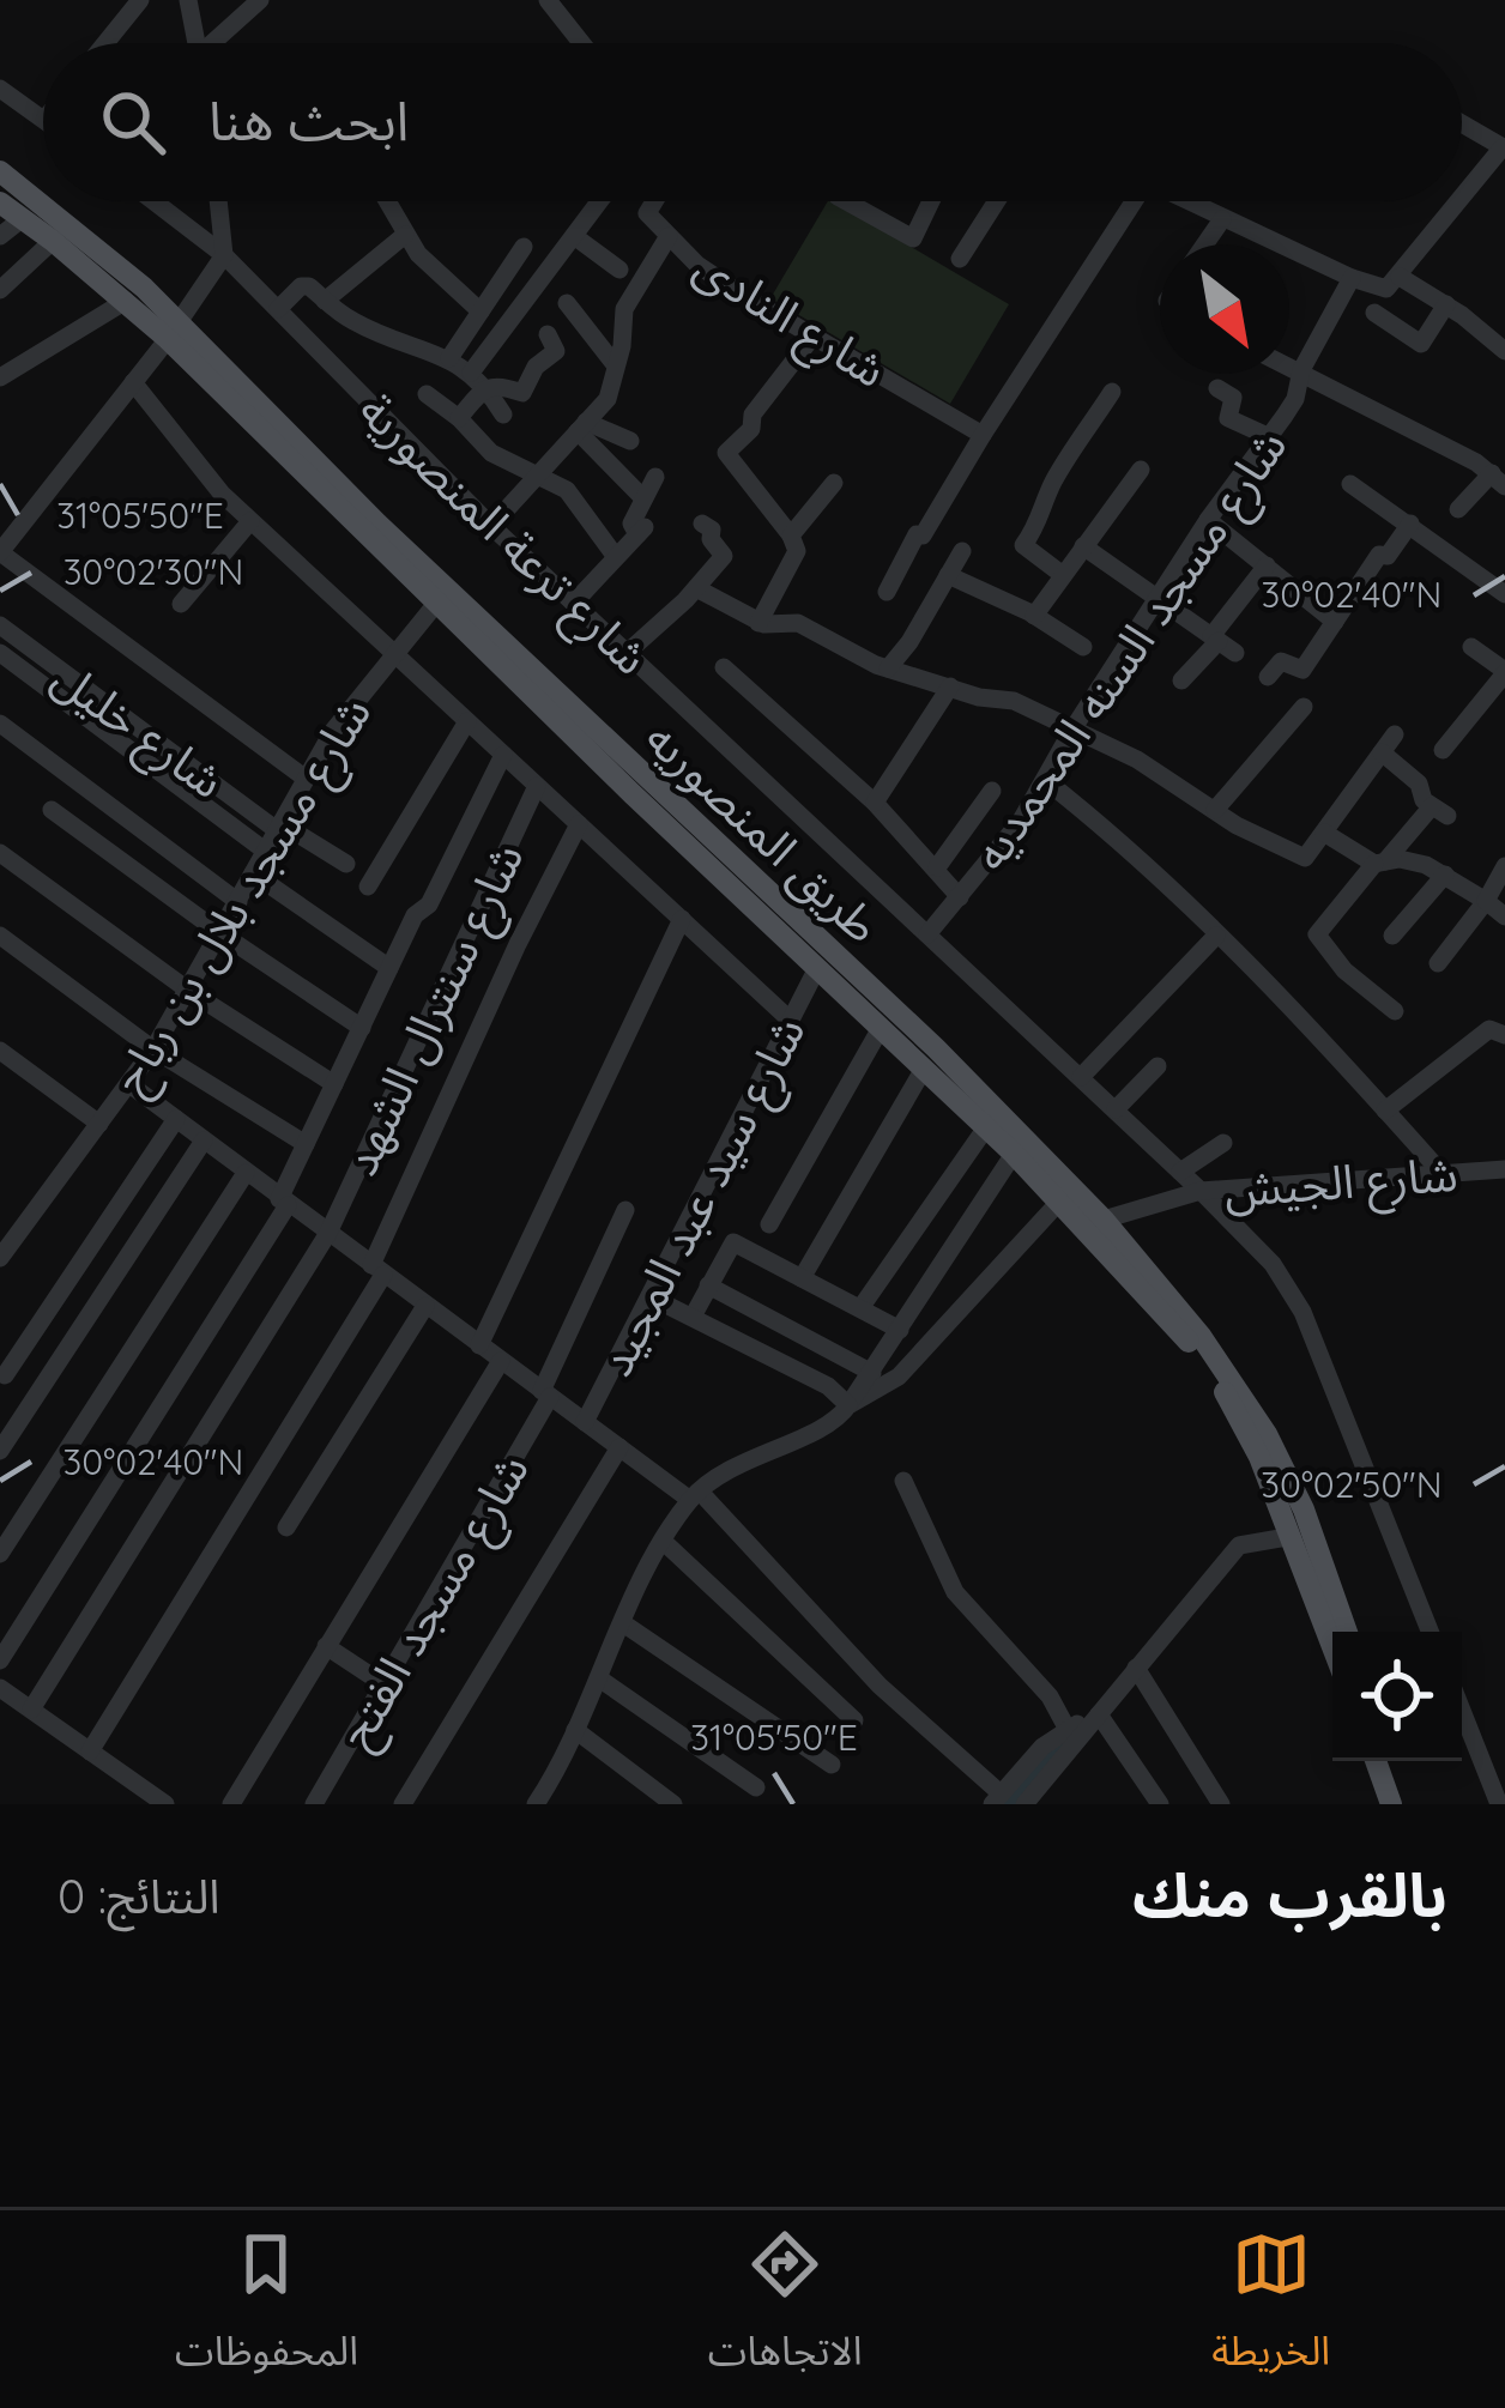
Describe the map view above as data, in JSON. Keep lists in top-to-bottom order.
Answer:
{
  "streets": {
    "main road": ["طريق المنصوريه"],
    "street": [
      "شارع النادى",
      "شارع ترعة المنصورية",
      "شارع مسجد السنه المحمديه",
      "شارع خليل",
      "شارع مسجد بلال بن رباح",
      "شارع سنترال الشهد",
      "شارع الجيش",
      "شارع سيد عبد المجيد",
      "شارع مسجد الفتح"
    ]
  },
  "crossings": [
    ["شارع ترعة المنصورية", "شارع مسجد السنه المحمديه"],
    ["شارع ترعة المنصورية", "شارع الجيش"],
    ["شارع خليل", "شارع مسجد بلال بن رباح"],
    ["طريق المنصوريه", "شارع مسجد بلال بن رباح"],
    ["طريق المنصوريه", "شارع الجيش"],
    ["طريق المنصوريه", "شارع سيد عبد المجيد"]
  ],
  "north": "bottom right",
  "page": {
    "search": "ابحث هنا",
    "heading": ["بالقرب منك", "النتائج: 0"],
    "nav": ["الخريطة", "الاتجاهات", "المحفوظات"]
  },
  "coordinates": [
    "31°05'50\"E",
    "30°02'30\"N",
    "30°02'40\"N",
    "30°02'50\"N"
  ]
}
